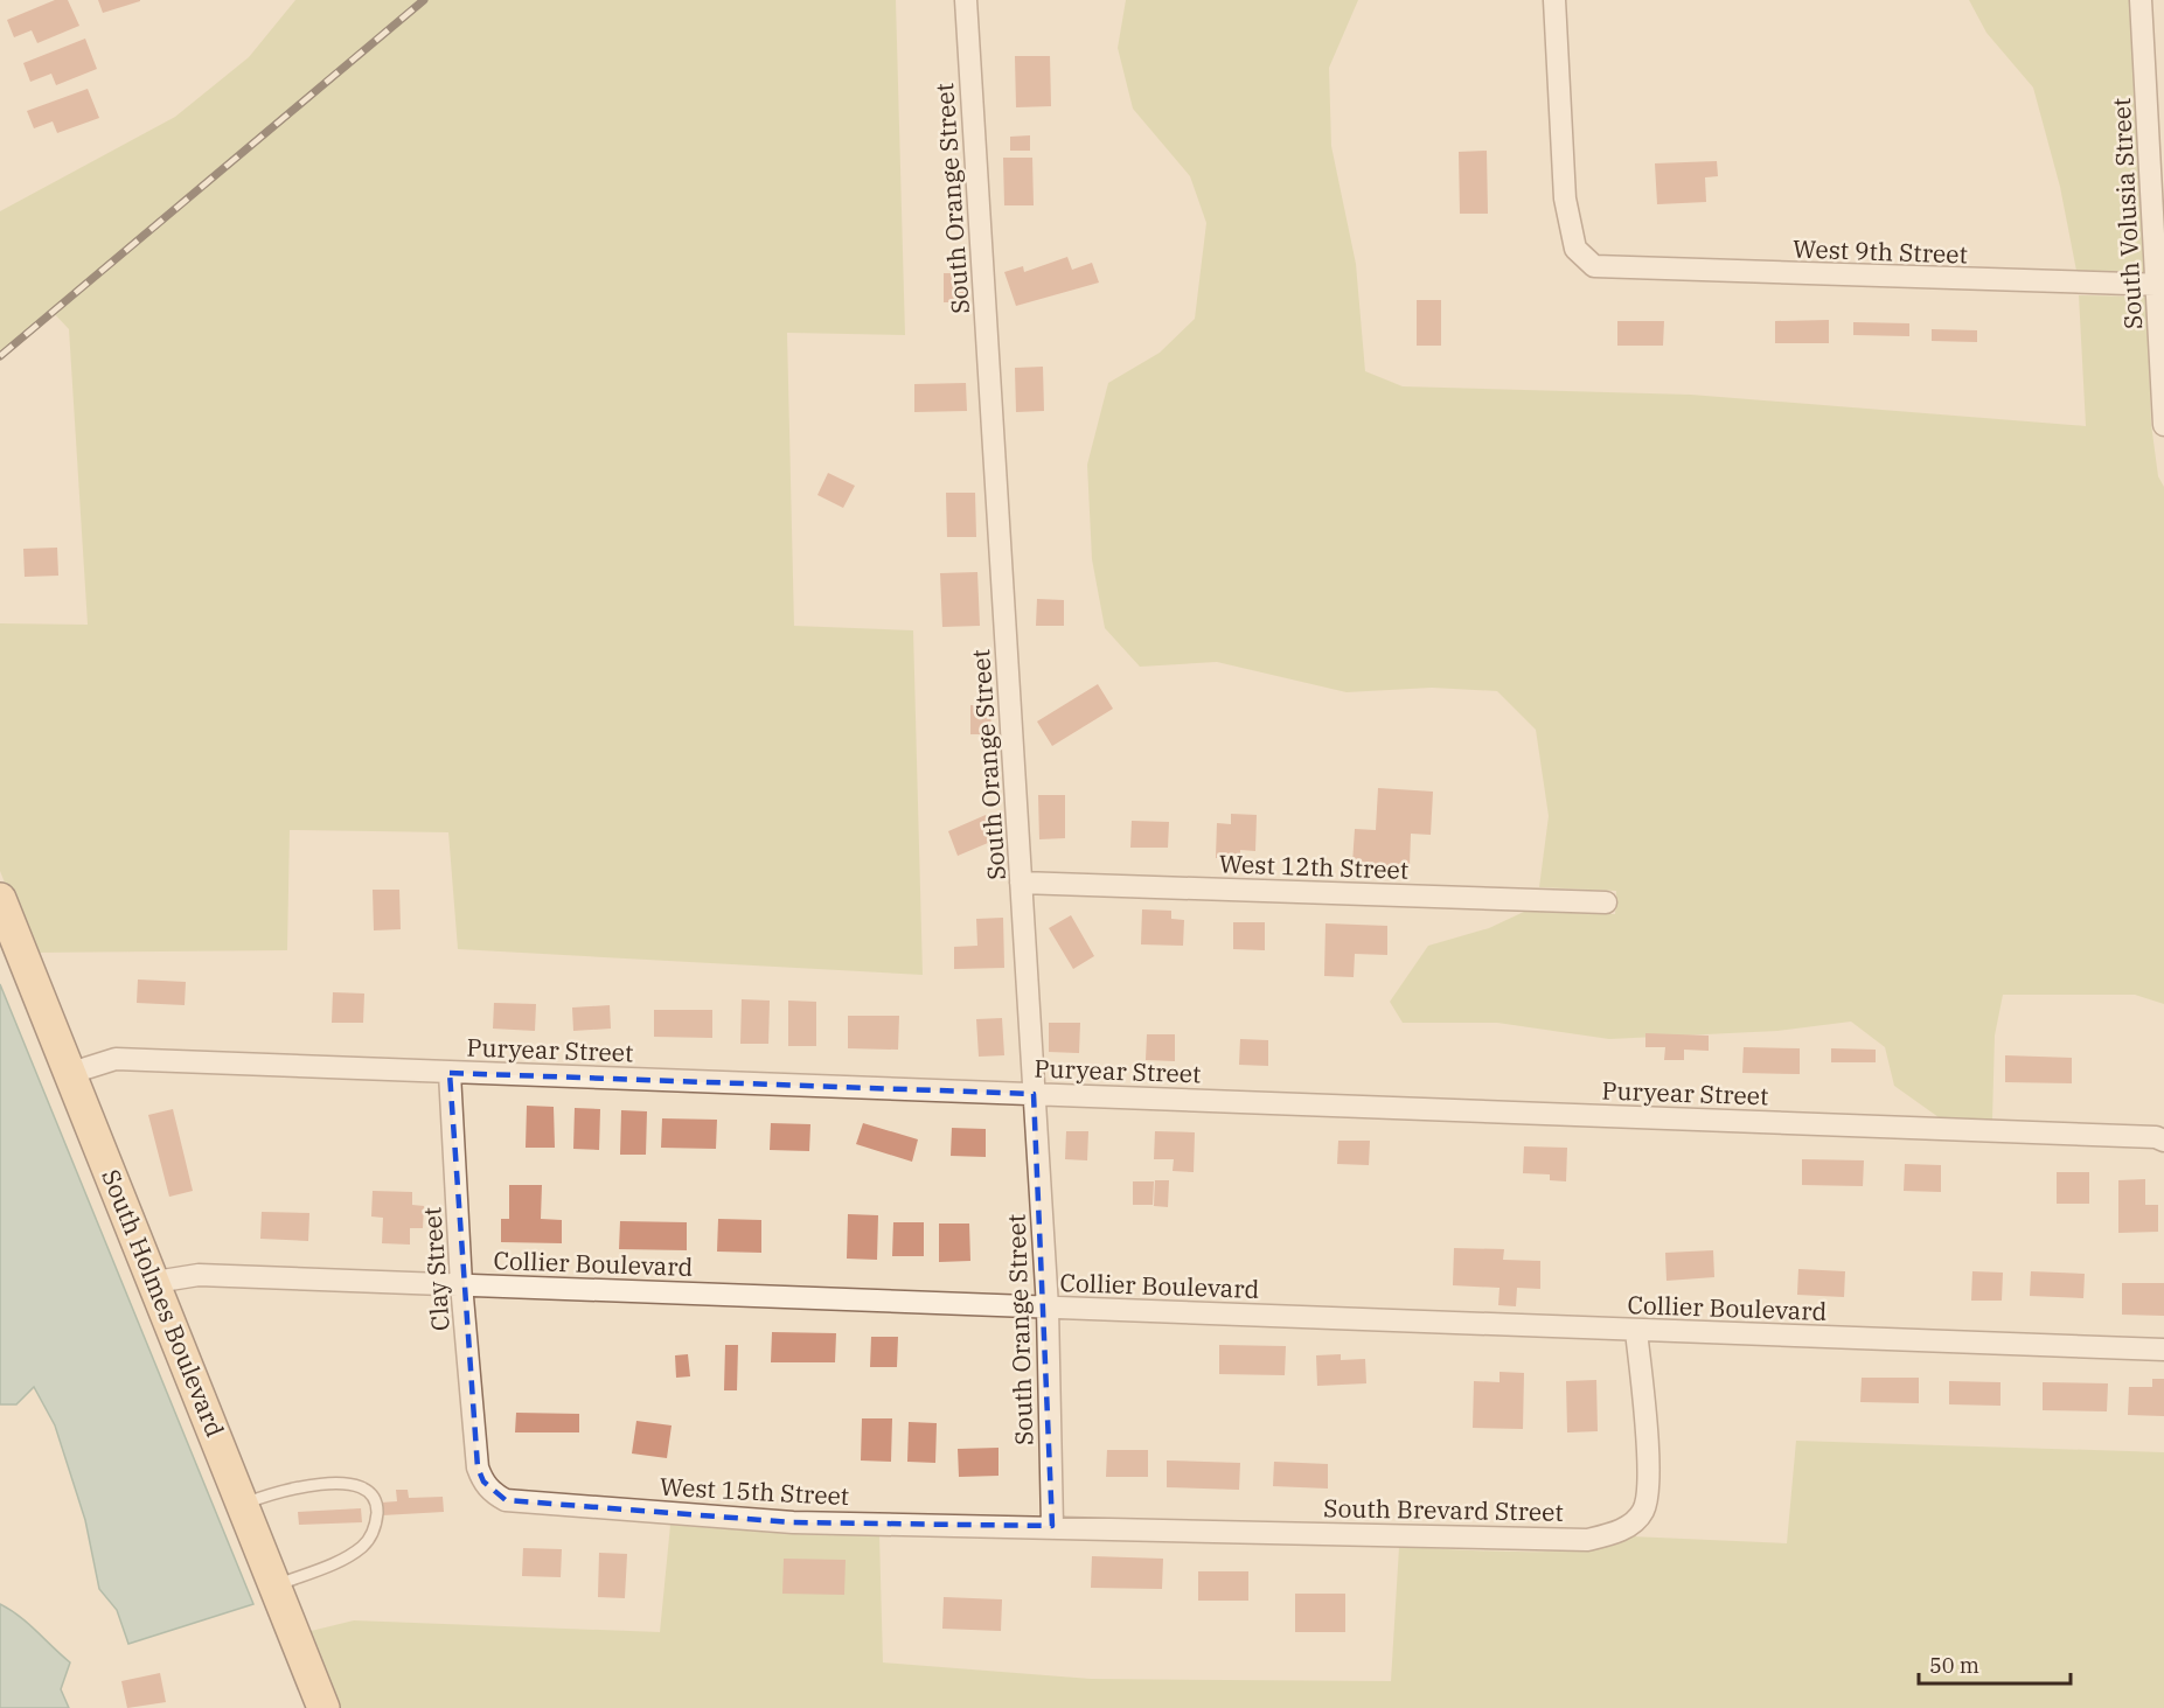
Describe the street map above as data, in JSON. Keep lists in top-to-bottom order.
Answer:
{
  "streets": {
    "main road": ["South Holmes Boulevard"],
    "street": [
      "South Orange Street",
      "South Volusia Street",
      "West 9th Street",
      "West 12th Street",
      "Puryear Street",
      "Collier Boulevard",
      "Clay Street",
      "West 15th Street",
      "South Brevard Street"
    ]
  },
  "crossings": [
    ["South Orange Street", "West 12th Street"],
    ["South Orange Street", "Puryear Street"],
    ["South Orange Street", "Collier Boulevard"],
    ["South Orange Street", "West 15th Street"],
    ["South Orange Street", "South Brevard Street"],
    ["South Volusia Street", "West 9th Street"],
    ["Puryear Street", "Clay Street"],
    ["Puryear Street", "South Holmes Boulevard"],
    ["Collier Boulevard", "Clay Street"],
    ["Collier Boulevard", "South Holmes Boulevard"],
    ["Collier Boulevard", "South Brevard Street"],
    ["Clay Street", "West 15th Street"],
    ["West 15th Street", "South Brevard Street"]
  ],
  "scale_bar": "50 m"
}
